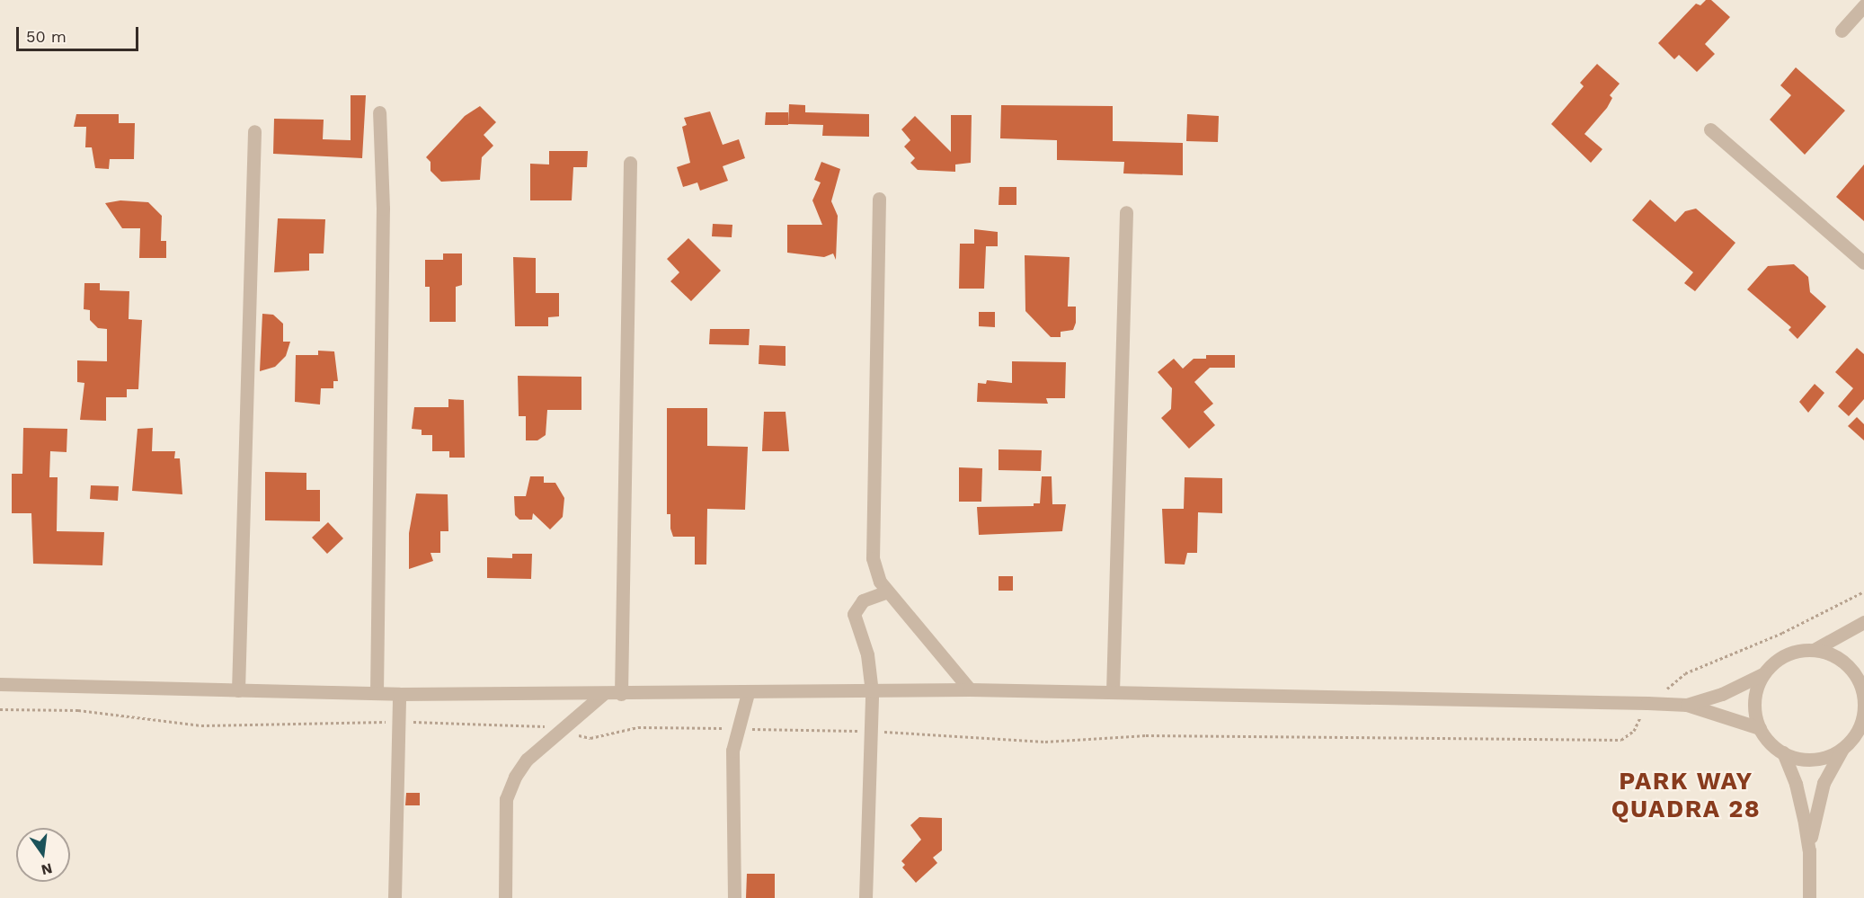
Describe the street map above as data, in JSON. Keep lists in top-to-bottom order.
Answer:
{
  "districts": ["PARK WAY QUADRA 28"],
  "scale_bar": "50 m",
  "north": "bottom"
}
